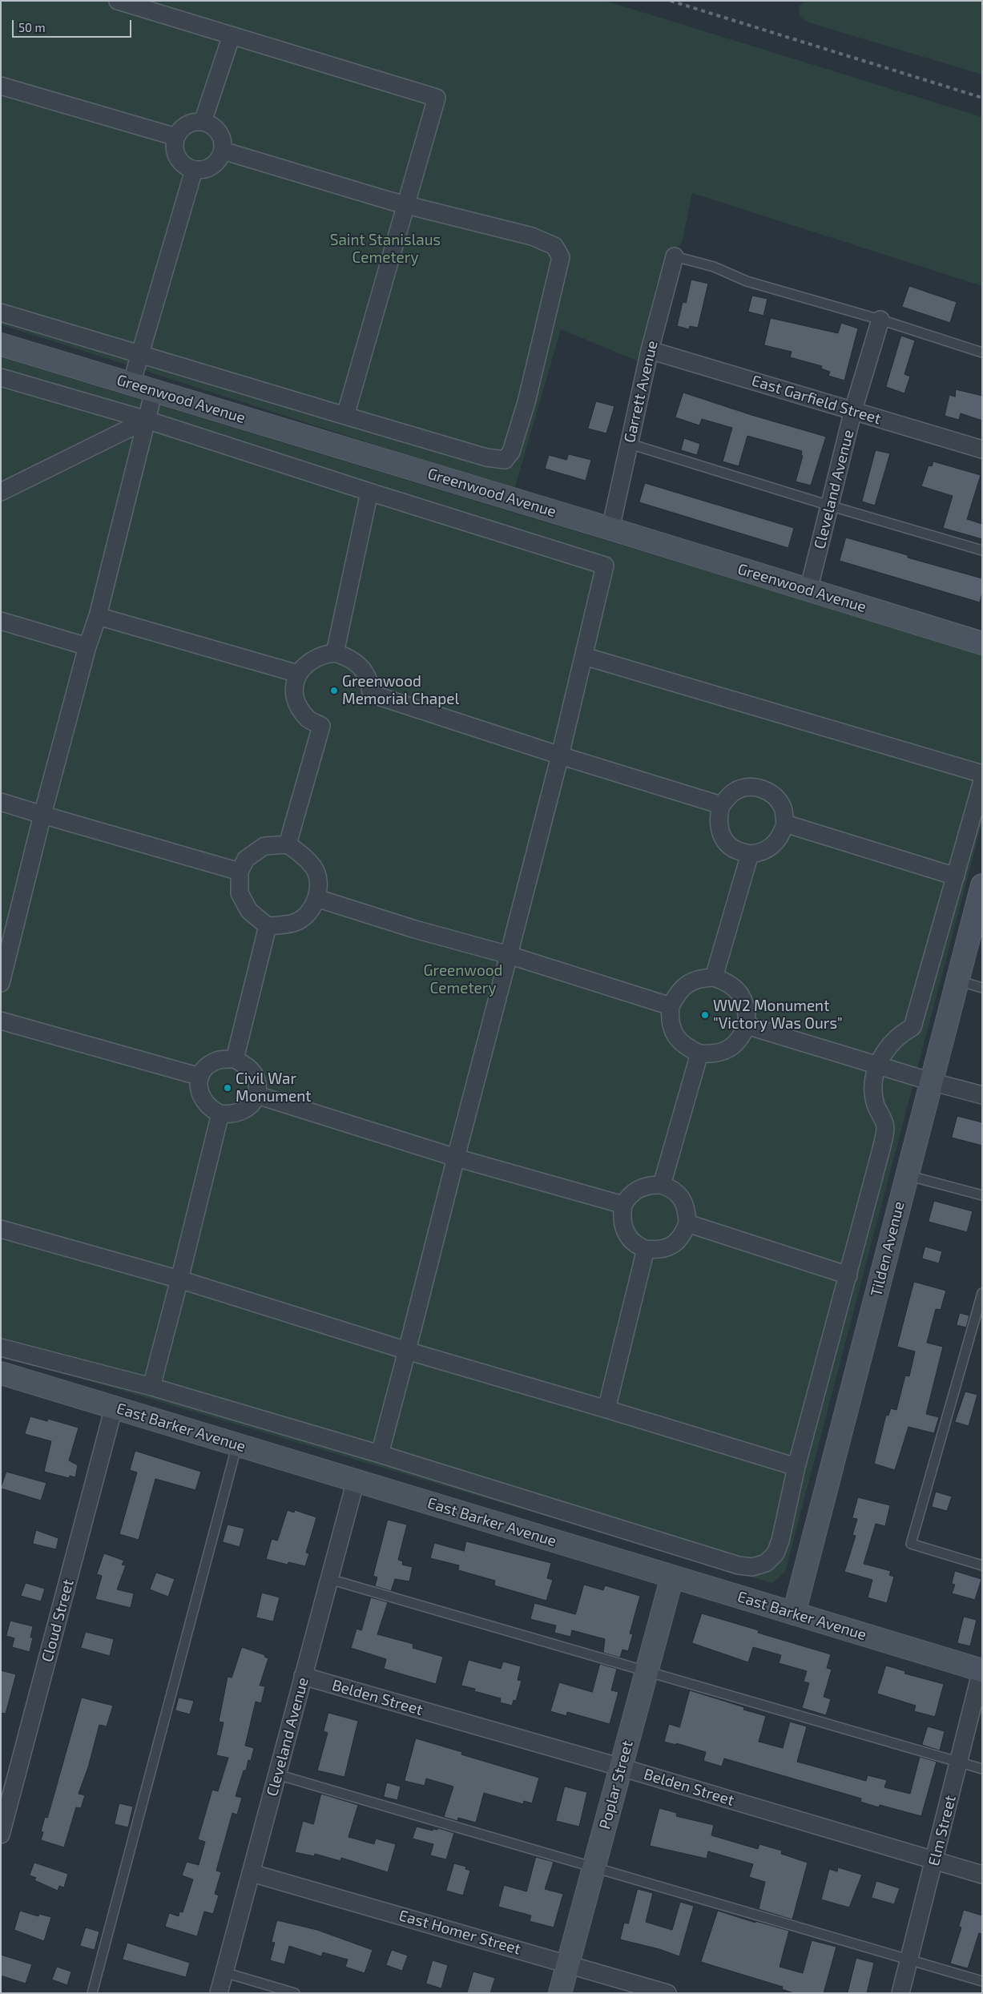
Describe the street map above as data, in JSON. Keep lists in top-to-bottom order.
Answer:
{
  "streets": {
    "street": [
      "Garrett Avenue",
      "Greenwood Avenue",
      "East Garfield Street",
      "Cleveland Avenue",
      "Tilden Avenue",
      "East Barker Avenue",
      "Cloud Street",
      "Belden Street",
      "Poplar Street",
      "Elm Street",
      "East Homer Street"
    ]
  },
  "crossings": [
    ["Garrett Avenue", "Greenwood Avenue"],
    ["Garrett Avenue", "East Garfield Street"],
    ["Greenwood Avenue", "Cleveland Avenue"],
    ["East Garfield Street", "Cleveland Avenue"],
    ["Cleveland Avenue", "East Barker Avenue"],
    ["Cleveland Avenue", "Belden Street"],
    ["Cleveland Avenue", "East Homer Street"],
    ["Tilden Avenue", "East Barker Avenue"],
    ["East Barker Avenue", "Cloud Street"],
    ["East Barker Avenue", "Poplar Street"],
    ["East Barker Avenue", "Elm Street"],
    ["Belden Street", "Poplar Street"],
    ["Belden Street", "Elm Street"],
    ["Poplar Street", "East Homer Street"]
  ],
  "parks": ["Saint Stanislaus Cemetery", "Greenwood Cemetery"],
  "places": ["Greenwood Memorial Chapel", "WW2 Monument \"Victory Was Ours\"", "Civil War Monument"],
  "scale_bar": "50 m"
}
